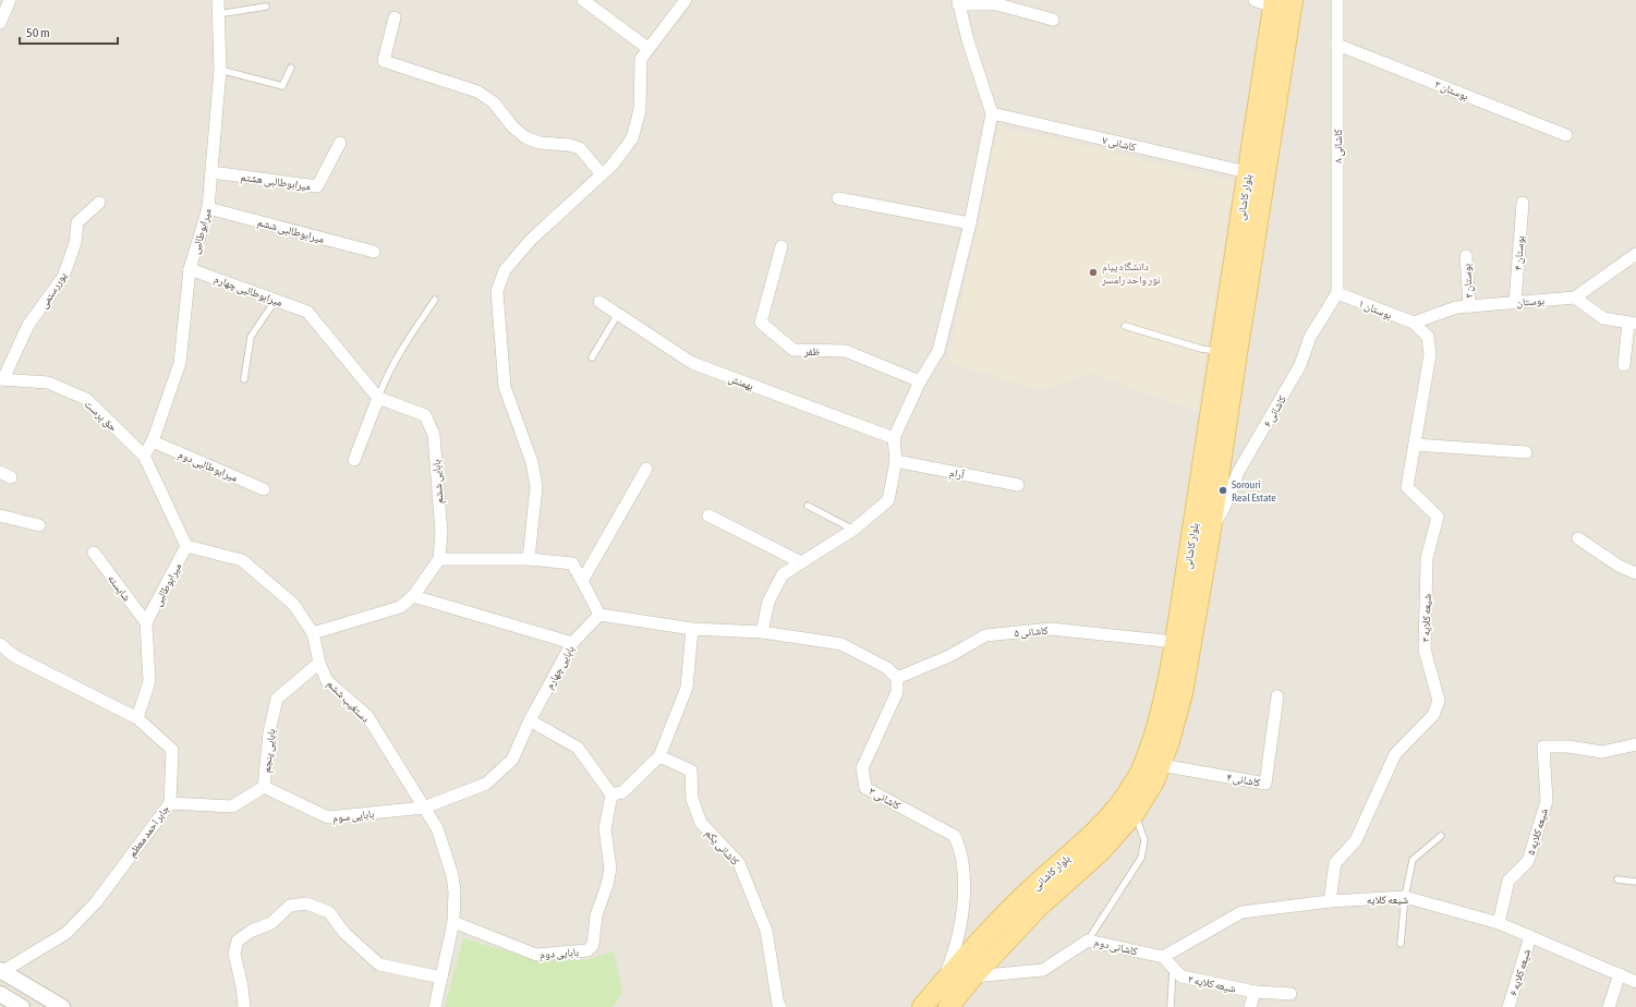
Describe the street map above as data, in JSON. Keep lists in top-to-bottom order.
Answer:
{
  "streets": {
    "main road": ["بلوار کاشانی"],
    "street": [
      "بوستان ۳",
      "کاشانی ۷",
      "کاشانی ۸",
      "میرابوطالبی هشتم",
      "میرابوطالبی ششم",
      "میرابوطالبی",
      "بوستان ۴",
      "بوستان ۲",
      "پوررستمی",
      "میرابوطالبی چهارم",
      "بوستان",
      "بوستان ۱",
      "ظفر",
      "بهمنش",
      "کاشانی ۶",
      "حق پرست",
      "میرابوطالبی دوم",
      "آرام",
      "بابایی ششم",
      "شایسته",
      "شیعه کلایه ۳",
      "کاشانی ۵",
      "بابایی چهارم",
      "دستغیب ششم",
      "بابایی پنجم",
      "کاشانی ۴",
      "کاشانی ۳",
      "بابایی سوم",
      "جابر احمد معظم",
      "شیعه کلایه ۵",
      "کاشانی یکم",
      "شیعه کلایه",
      "کاشانی دوم",
      "بابایی دوم",
      "شیعه کلایه ۶",
      "شیعه کلایه ۲"
    ]
  },
  "crossings": [
    ["بوستان ۳", "کاشانی ۸"],
    ["کاشانی ۷", "بلوار کاشانی"],
    ["کاشانی ۸", "بوستان ۱"],
    ["کاشانی ۸", "کاشانی ۶"],
    ["میرابوطالبی هشتم", "میرابوطالبی"],
    ["بلوار کاشانی", "کاشانی ۶"],
    ["بلوار کاشانی", "کاشانی ۵"],
    ["بلوار کاشانی", "کاشانی ۴"],
    ["بلوار کاشانی", "کاشانی ۳"],
    ["بلوار کاشانی", "کاشانی دوم"],
    ["میرابوطالبی ششم", "میرابوطالبی"],
    ["میرابوطالبی", "میرابوطالبی چهارم"],
    ["میرابوطالبی", "حق پرست"],
    ["میرابوطالبی", "میرابوطالبی دوم"],
    ["میرابوطالبی", "شایسته"],
    ["میرابوطالبی", "دستغیب ششم"],
    ["بوستان ۴", "بوستان"],
    ["بوستان ۲", "بوستان"],
    ["پوررستمی", "حق پرست"],
    ["میرابوطالبی چهارم", "بابایی ششم"],
    ["بوستان", "بوستان ۱"],
    ["بوستان", "شیعه کلایه ۳"],
    ["بوستان ۱", "کاشانی ۶"],
    ["بوستان ۱", "شیعه کلایه ۳"],
    ["شیعه کلایه ۳", "شیعه کلایه"],
    ["کاشانی ۵", "کاشانی ۳"],
    ["بابایی چهارم", "دستغیب ششم"],
    ["بابایی چهارم", "بابایی سوم"],
    ["دستغیب ششم", "بابایی پنجم"],
    ["دستغیب ششم", "بابایی سوم"],
    ["دستغیب ششم", "بابایی دوم"],
    ["بابایی پنجم", "بابایی سوم"],
    ["بابایی پنجم", "جابر احمد معظم"],
    ["شیعه کلایه ۵", "شیعه کلایه"],
    ["شیعه کلایه", "کاشانی دوم"],
    ["شیعه کلایه", "شیعه کلایه ۶"],
    ["شیعه کلایه", "شیعه کلایه ۲"],
    ["کاشانی دوم", "شیعه کلایه ۲"]
  ],
  "places": ["دانشگاه پیام نور واحد رامسر", "Sorouri Real Estate"],
  "scale_bar": "50 m"
}
